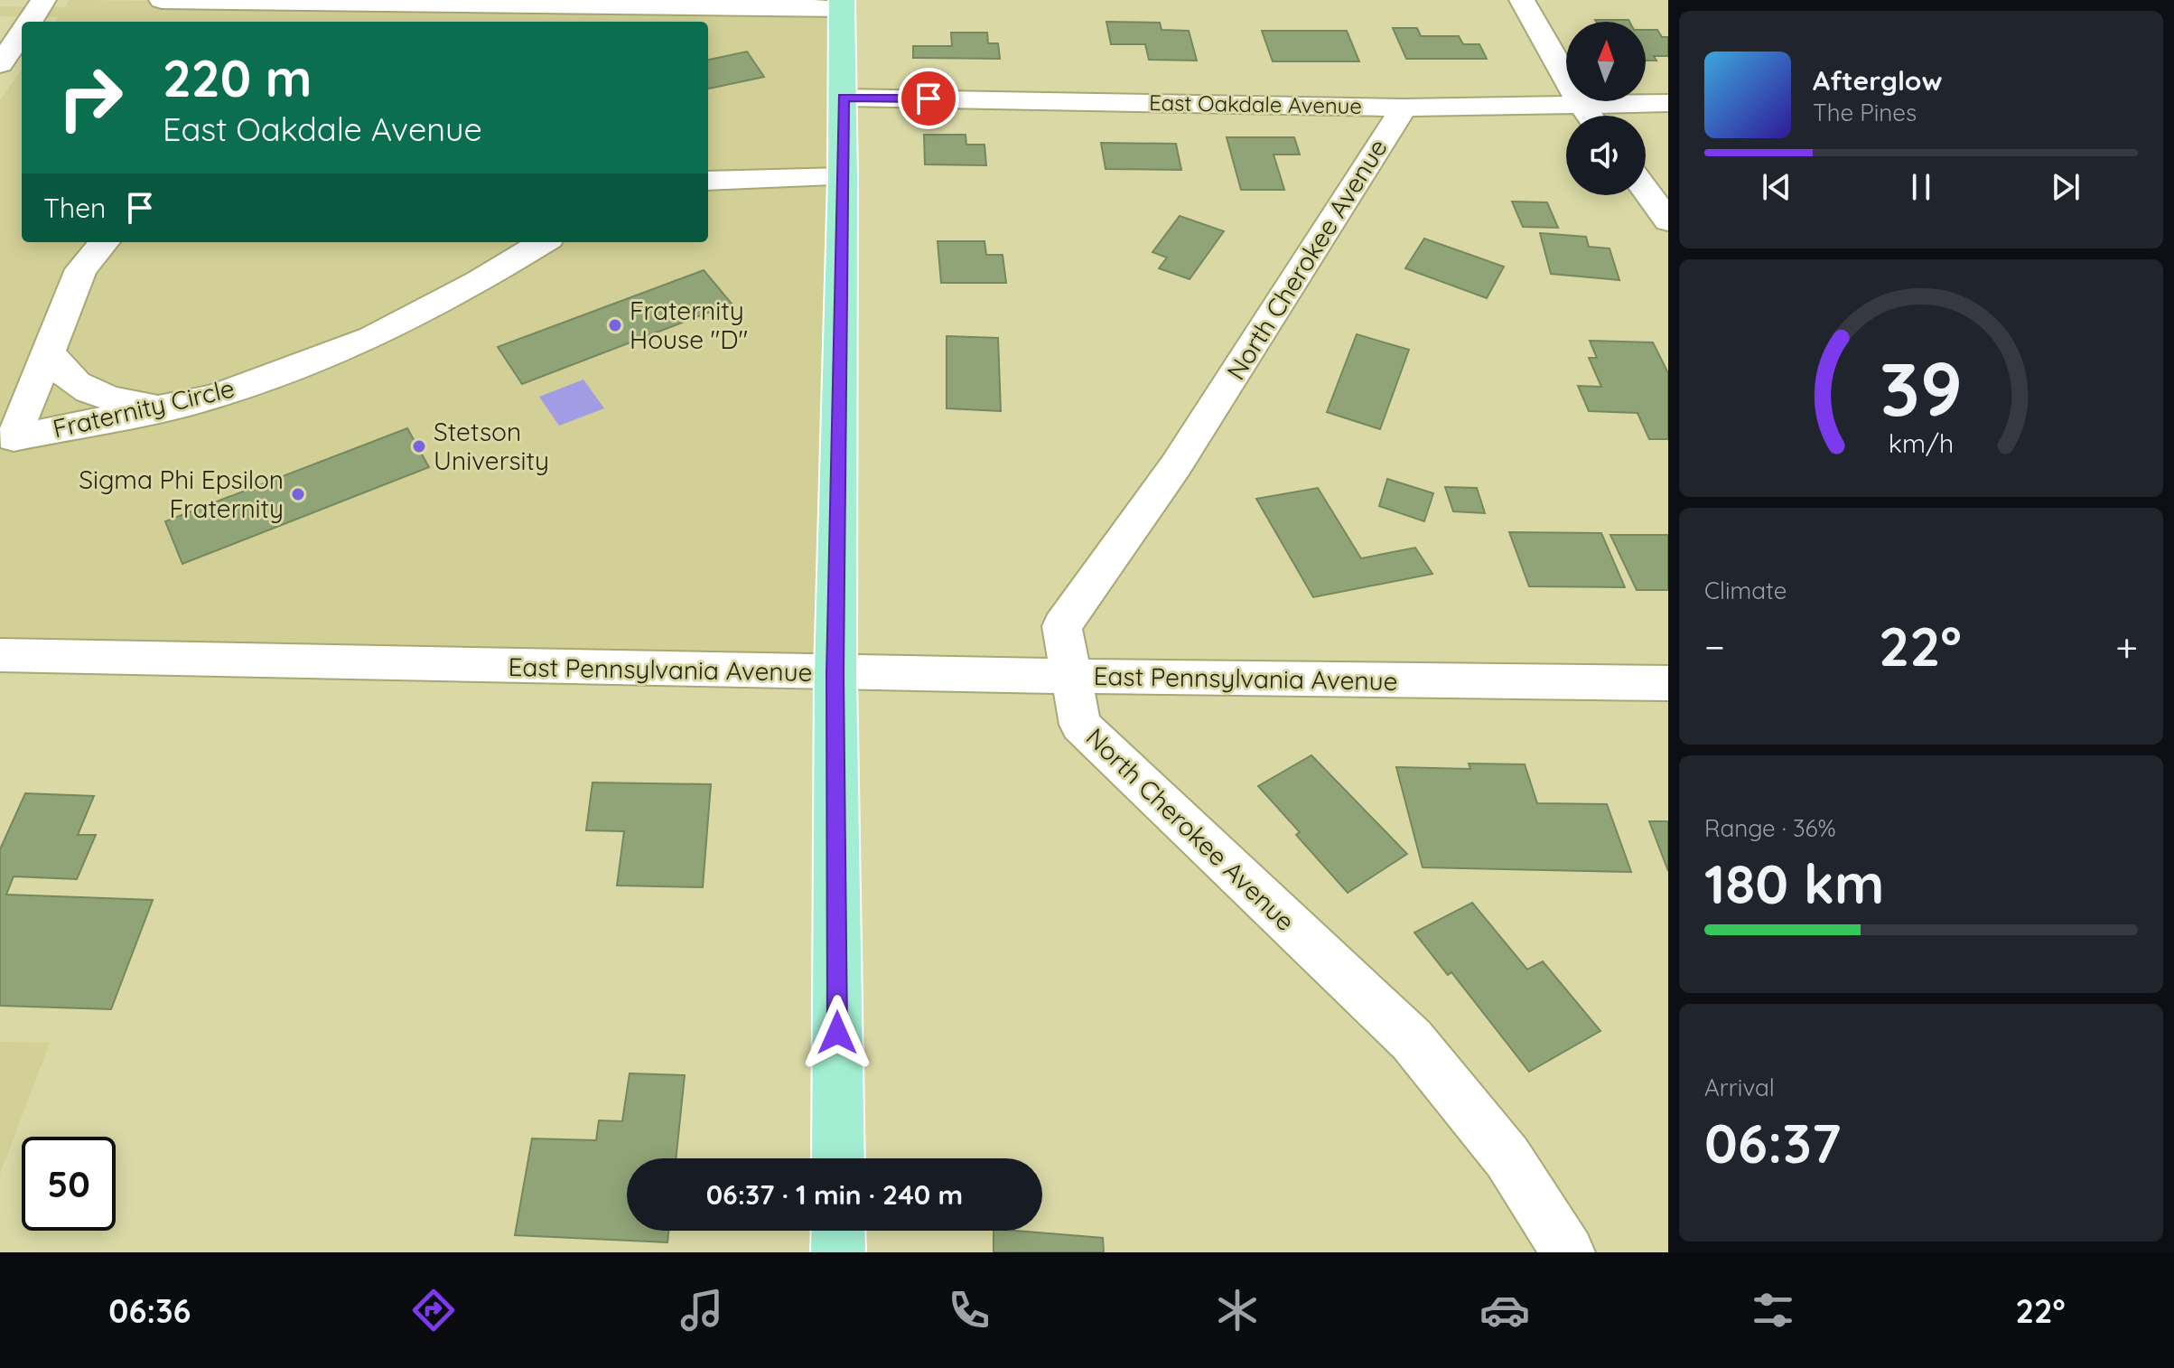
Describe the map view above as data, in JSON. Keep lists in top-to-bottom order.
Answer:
{
  "streets": {
    "street": [
      "East Oakdale Avenue",
      "North Cherokee Avenue",
      "Fraternity Circle",
      "East Pennsylvania Avenue"
    ]
  },
  "crossings": [
    ["East Oakdale Avenue", "North Cherokee Avenue"],
    ["North Cherokee Avenue", "East Pennsylvania Avenue"]
  ],
  "places": ["Fraternity House \"D\"", "Stetson University", "Sigma Phi Epsilon Fraternity"],
  "north": "top",
  "page": {
    "turn": ["220 m", "East Oakdale Avenue"],
    "song": ["Afterglow", "The Pines"],
    "then": "Then",
    "tile": [
      "Climate",
      ["Range · 36%", "180 km"],
      ["Arrival", "06:37"]
    ],
    "heat": ["−", "22°", "+"],
    "limit": "50",
    "trip": "06:37 · 1 min · 240 m",
    "tabs": ["06:36", "22°"],
    "gauge": ["39", "km/h"]
  }
}
